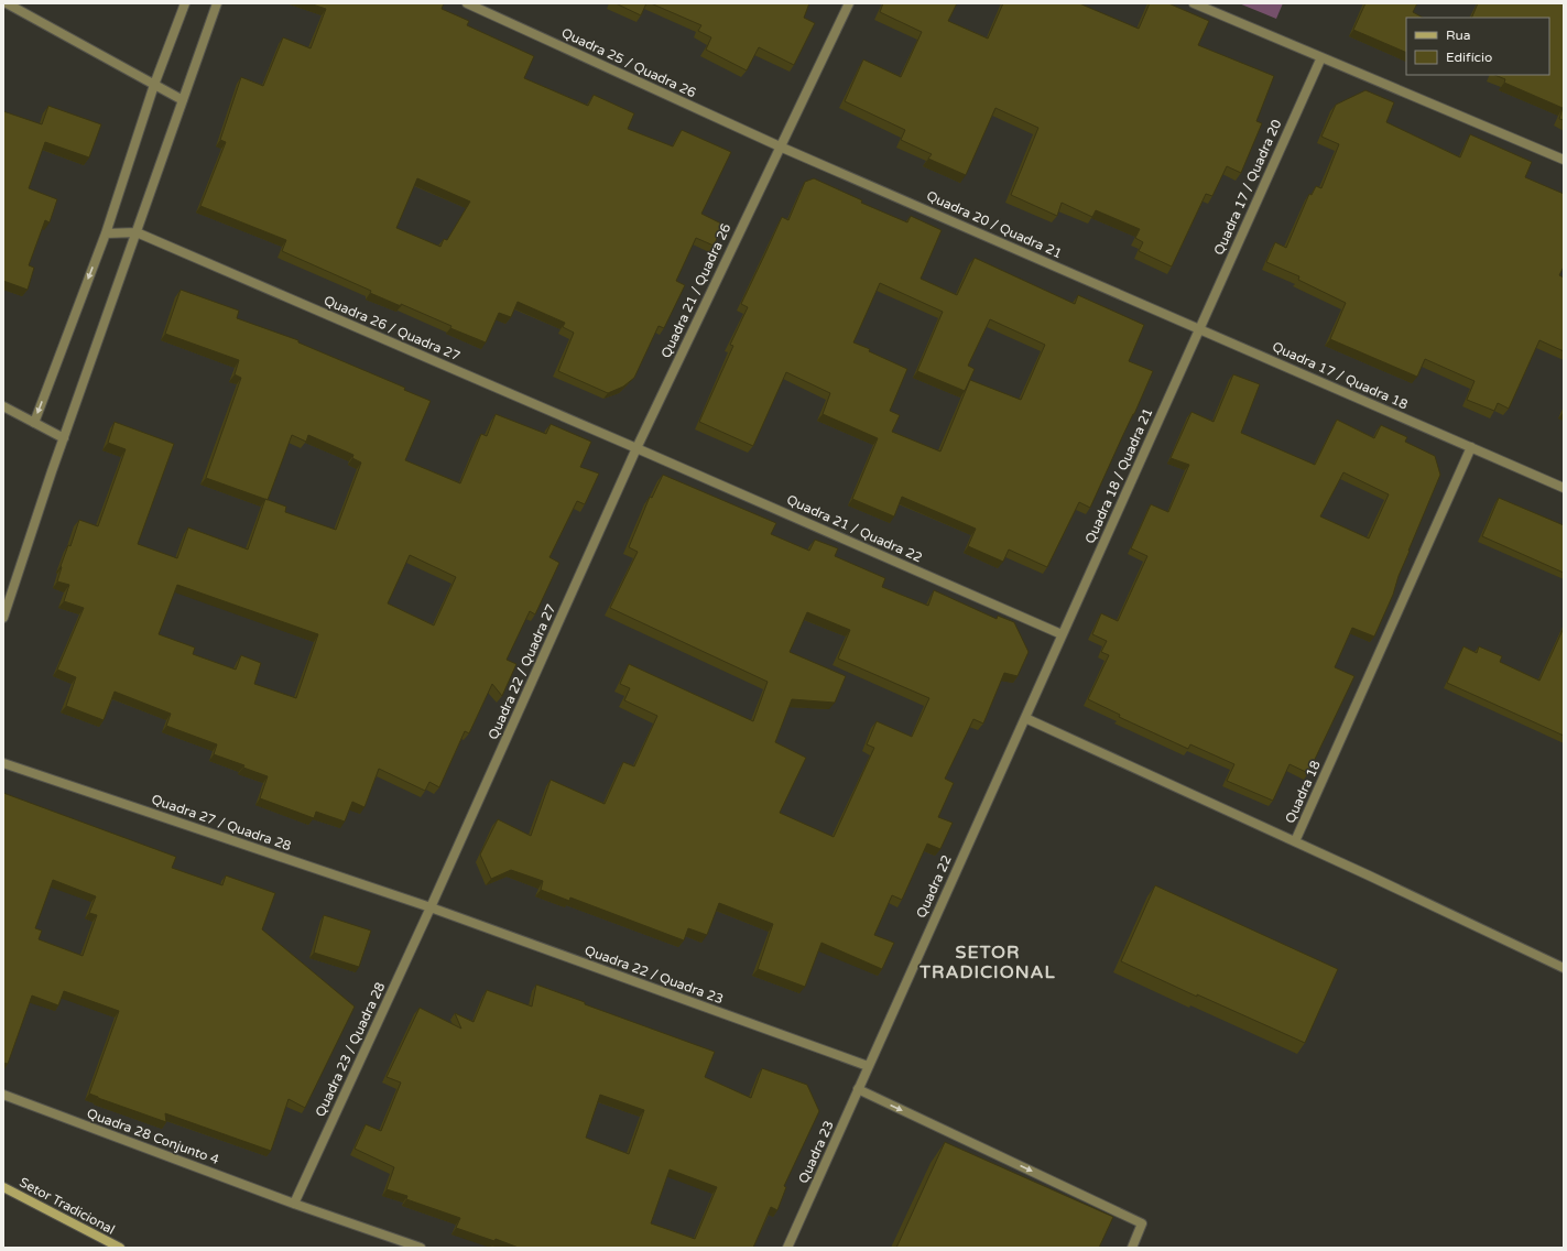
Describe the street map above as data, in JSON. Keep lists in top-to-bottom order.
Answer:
{
  "streets": {
    "main road": ["Setor Tradicional"],
    "street": [
      "Quadra 25 / Quadra 26",
      "Quadra 17 / Quadra 20",
      "Quadra 20 / Quadra 21",
      "Quadra 21 / Quadra 26",
      "Quadra 26 / Quadra 27",
      "Quadra 17 / Quadra 18",
      "Quadra 18 / Quadra 21",
      "Quadra 21 / Quadra 22",
      "Quadra 22 / Quadra 27",
      "Quadra 18",
      "Quadra 27 / Quadra 28",
      "Quadra 22",
      "Quadra 22 / Quadra 23",
      "Quadra 23 / Quadra 28",
      "Quadra 28 Conjunto 4",
      "Quadra 23"
    ]
  },
  "crossings": [
    ["Quadra 25 / Quadra 26", "Quadra 20 / Quadra 21"],
    ["Quadra 25 / Quadra 26", "Quadra 21 / Quadra 26"],
    ["Quadra 17 / Quadra 20", "Quadra 20 / Quadra 21"],
    ["Quadra 17 / Quadra 20", "Quadra 17 / Quadra 18"],
    ["Quadra 17 / Quadra 20", "Quadra 18 / Quadra 21"],
    ["Quadra 20 / Quadra 21", "Quadra 21 / Quadra 26"],
    ["Quadra 20 / Quadra 21", "Quadra 17 / Quadra 18"],
    ["Quadra 20 / Quadra 21", "Quadra 18 / Quadra 21"],
    ["Quadra 21 / Quadra 26", "Quadra 26 / Quadra 27"],
    ["Quadra 21 / Quadra 26", "Quadra 21 / Quadra 22"],
    ["Quadra 21 / Quadra 26", "Quadra 22 / Quadra 27"],
    ["Quadra 26 / Quadra 27", "Quadra 21 / Quadra 22"],
    ["Quadra 26 / Quadra 27", "Quadra 22 / Quadra 27"],
    ["Quadra 17 / Quadra 18", "Quadra 18 / Quadra 21"],
    ["Quadra 17 / Quadra 18", "Quadra 18"],
    ["Quadra 18 / Quadra 21", "Quadra 21 / Quadra 22"],
    ["Quadra 21 / Quadra 22", "Quadra 22 / Quadra 27"],
    ["Quadra 22 / Quadra 27", "Quadra 27 / Quadra 28"],
    ["Quadra 22 / Quadra 27", "Quadra 22 / Quadra 23"],
    ["Quadra 22 / Quadra 27", "Quadra 23 / Quadra 28"],
    ["Quadra 18", "Quadra 22"],
    ["Quadra 27 / Quadra 28", "Quadra 22 / Quadra 23"],
    ["Quadra 27 / Quadra 28", "Quadra 23 / Quadra 28"],
    ["Quadra 22", "Quadra 22 / Quadra 23"],
    ["Quadra 22", "Quadra 23"],
    ["Quadra 22 / Quadra 23", "Quadra 23 / Quadra 28"],
    ["Quadra 22 / Quadra 23", "Quadra 23"],
    ["Quadra 23 / Quadra 28", "Quadra 28 Conjunto 4"]
  ],
  "districts": ["SETOR TRADICIONAL"],
  "legend": ["Rua", "Edifício"]
}
